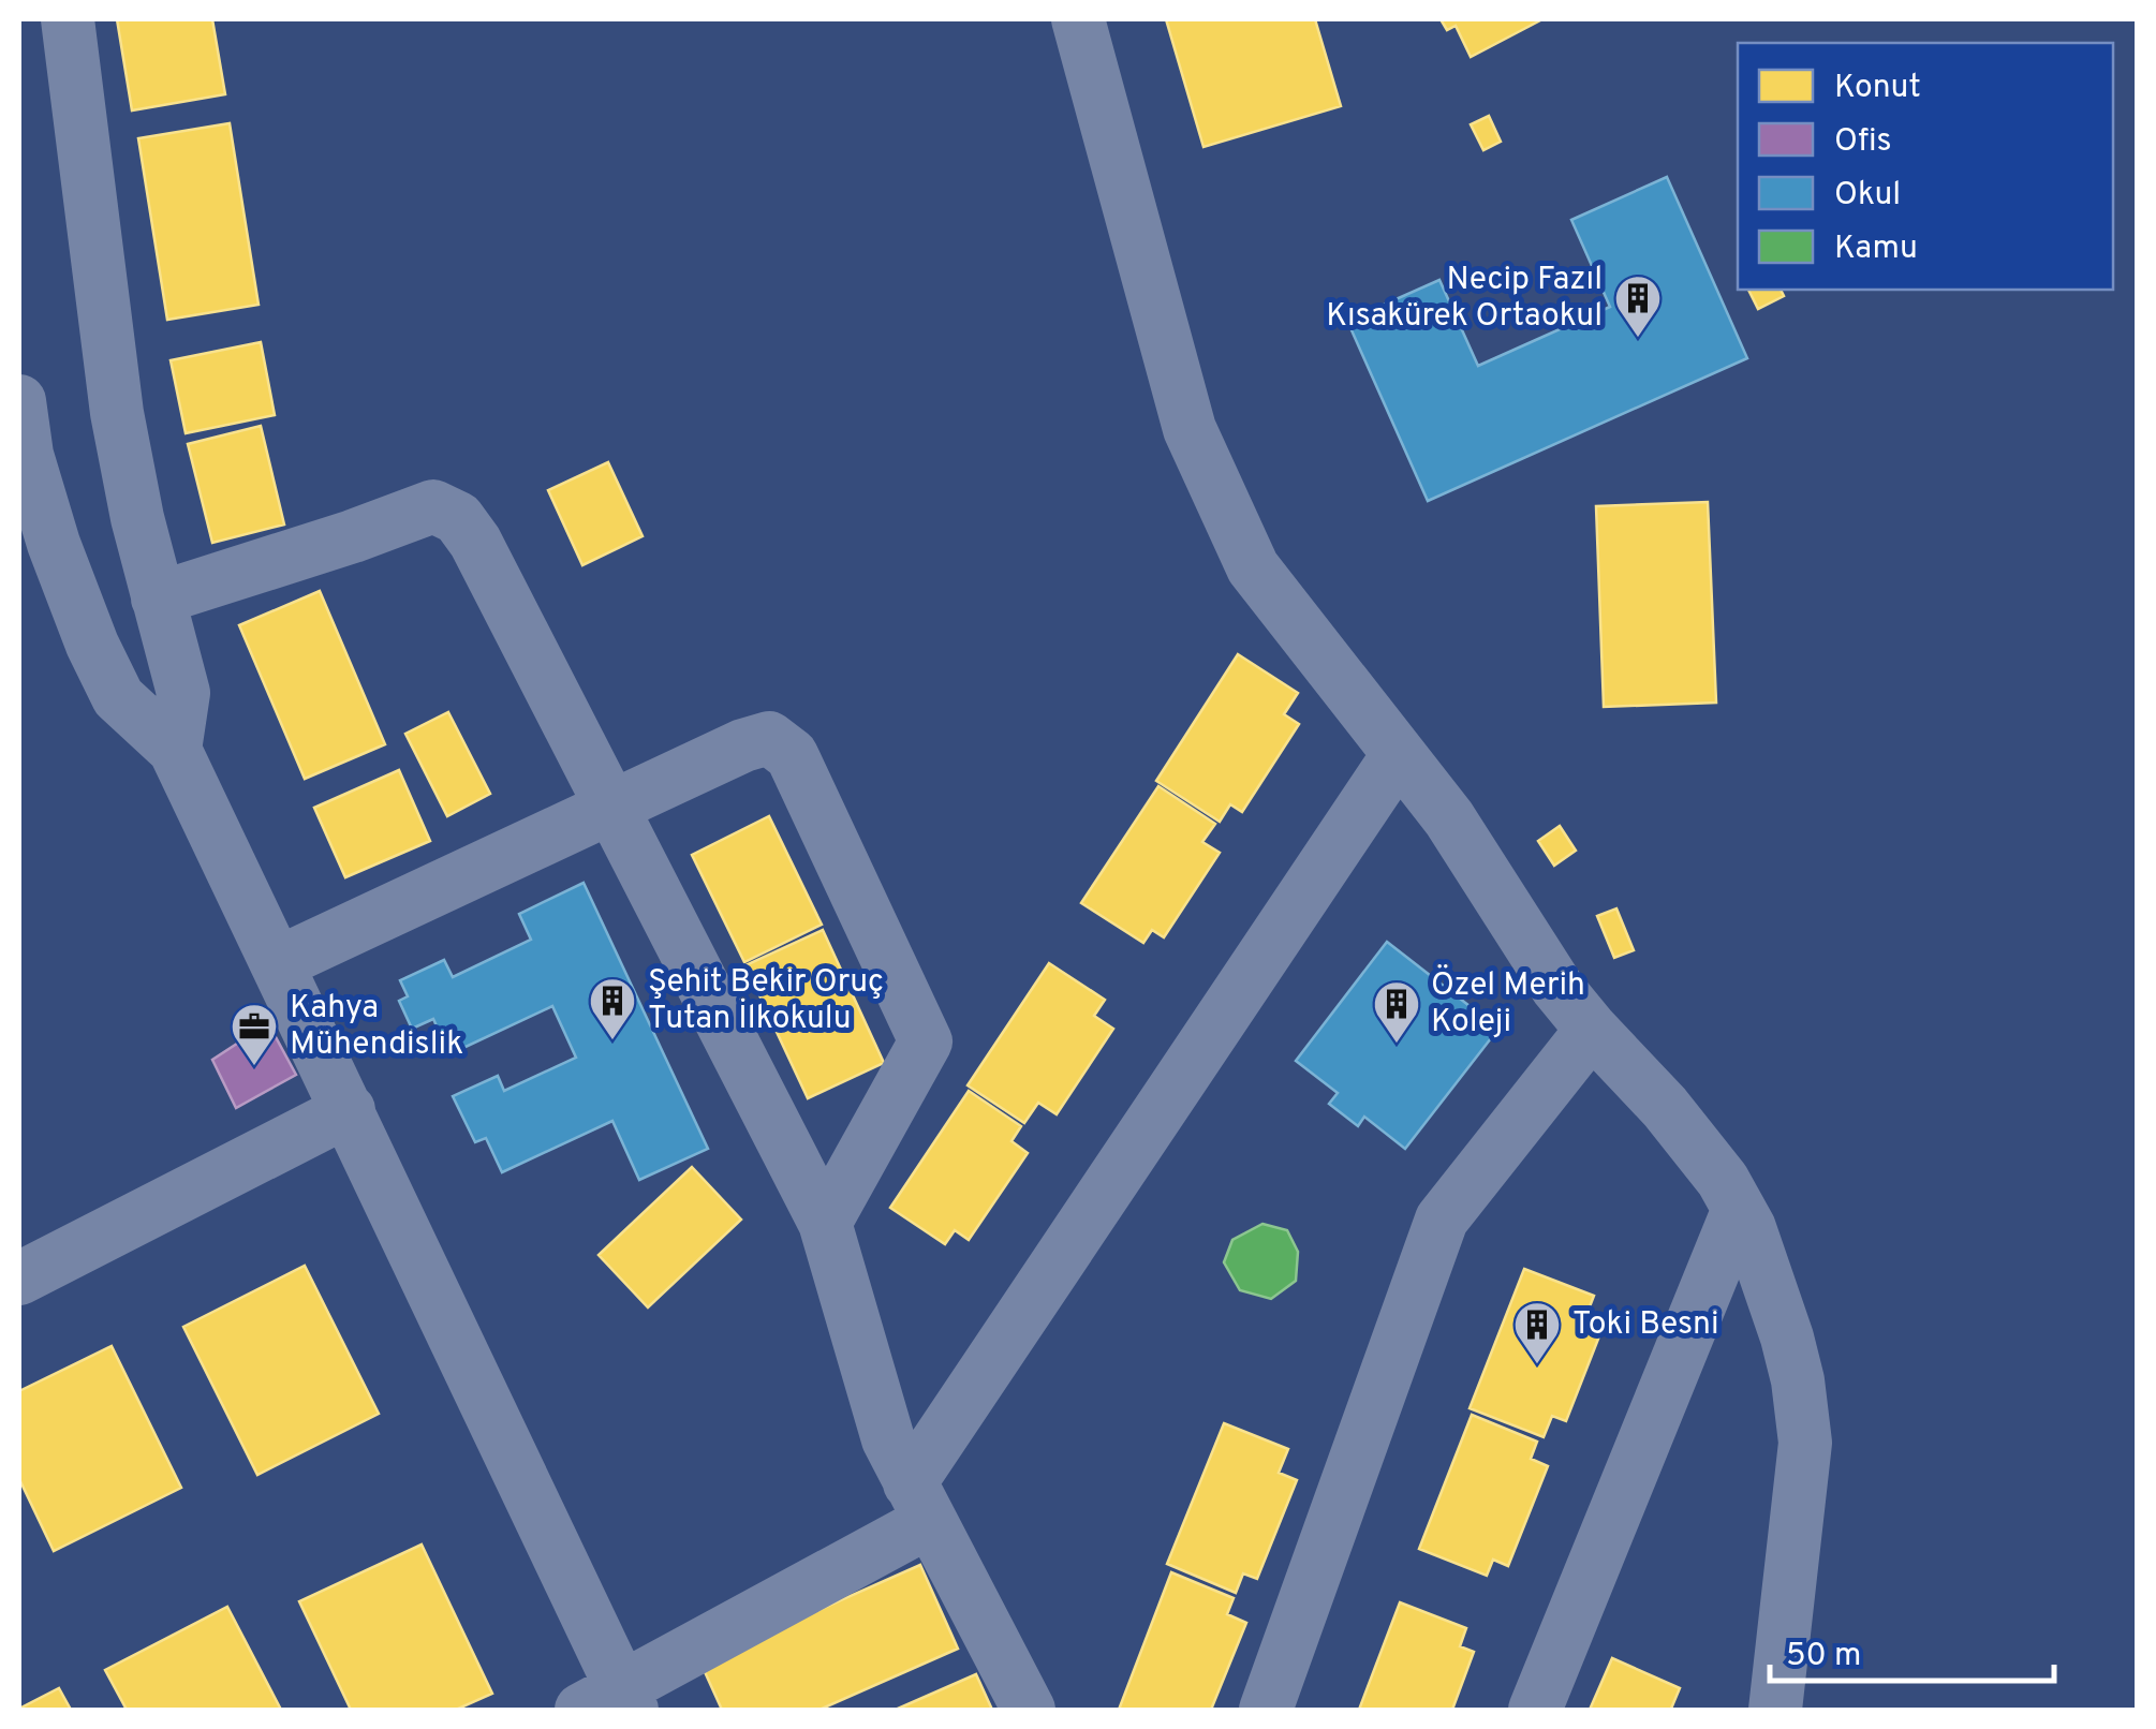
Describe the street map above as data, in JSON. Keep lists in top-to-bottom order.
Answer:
{
  "places": {
    "building": [
      "Necip Fazıl Kısakürek Ortaokul",
      "Şehit Bekir Oruç Tutan İlkokulu",
      "Özel Merih Koleji",
      "Toki Besni"
    ],
    "office": ["Kahya Mühendislik"]
  },
  "legend": [
    "Konut",
    "Ofis",
    "Okul",
    "Kamu"
  ],
  "scale_bar": "50 m"
}
